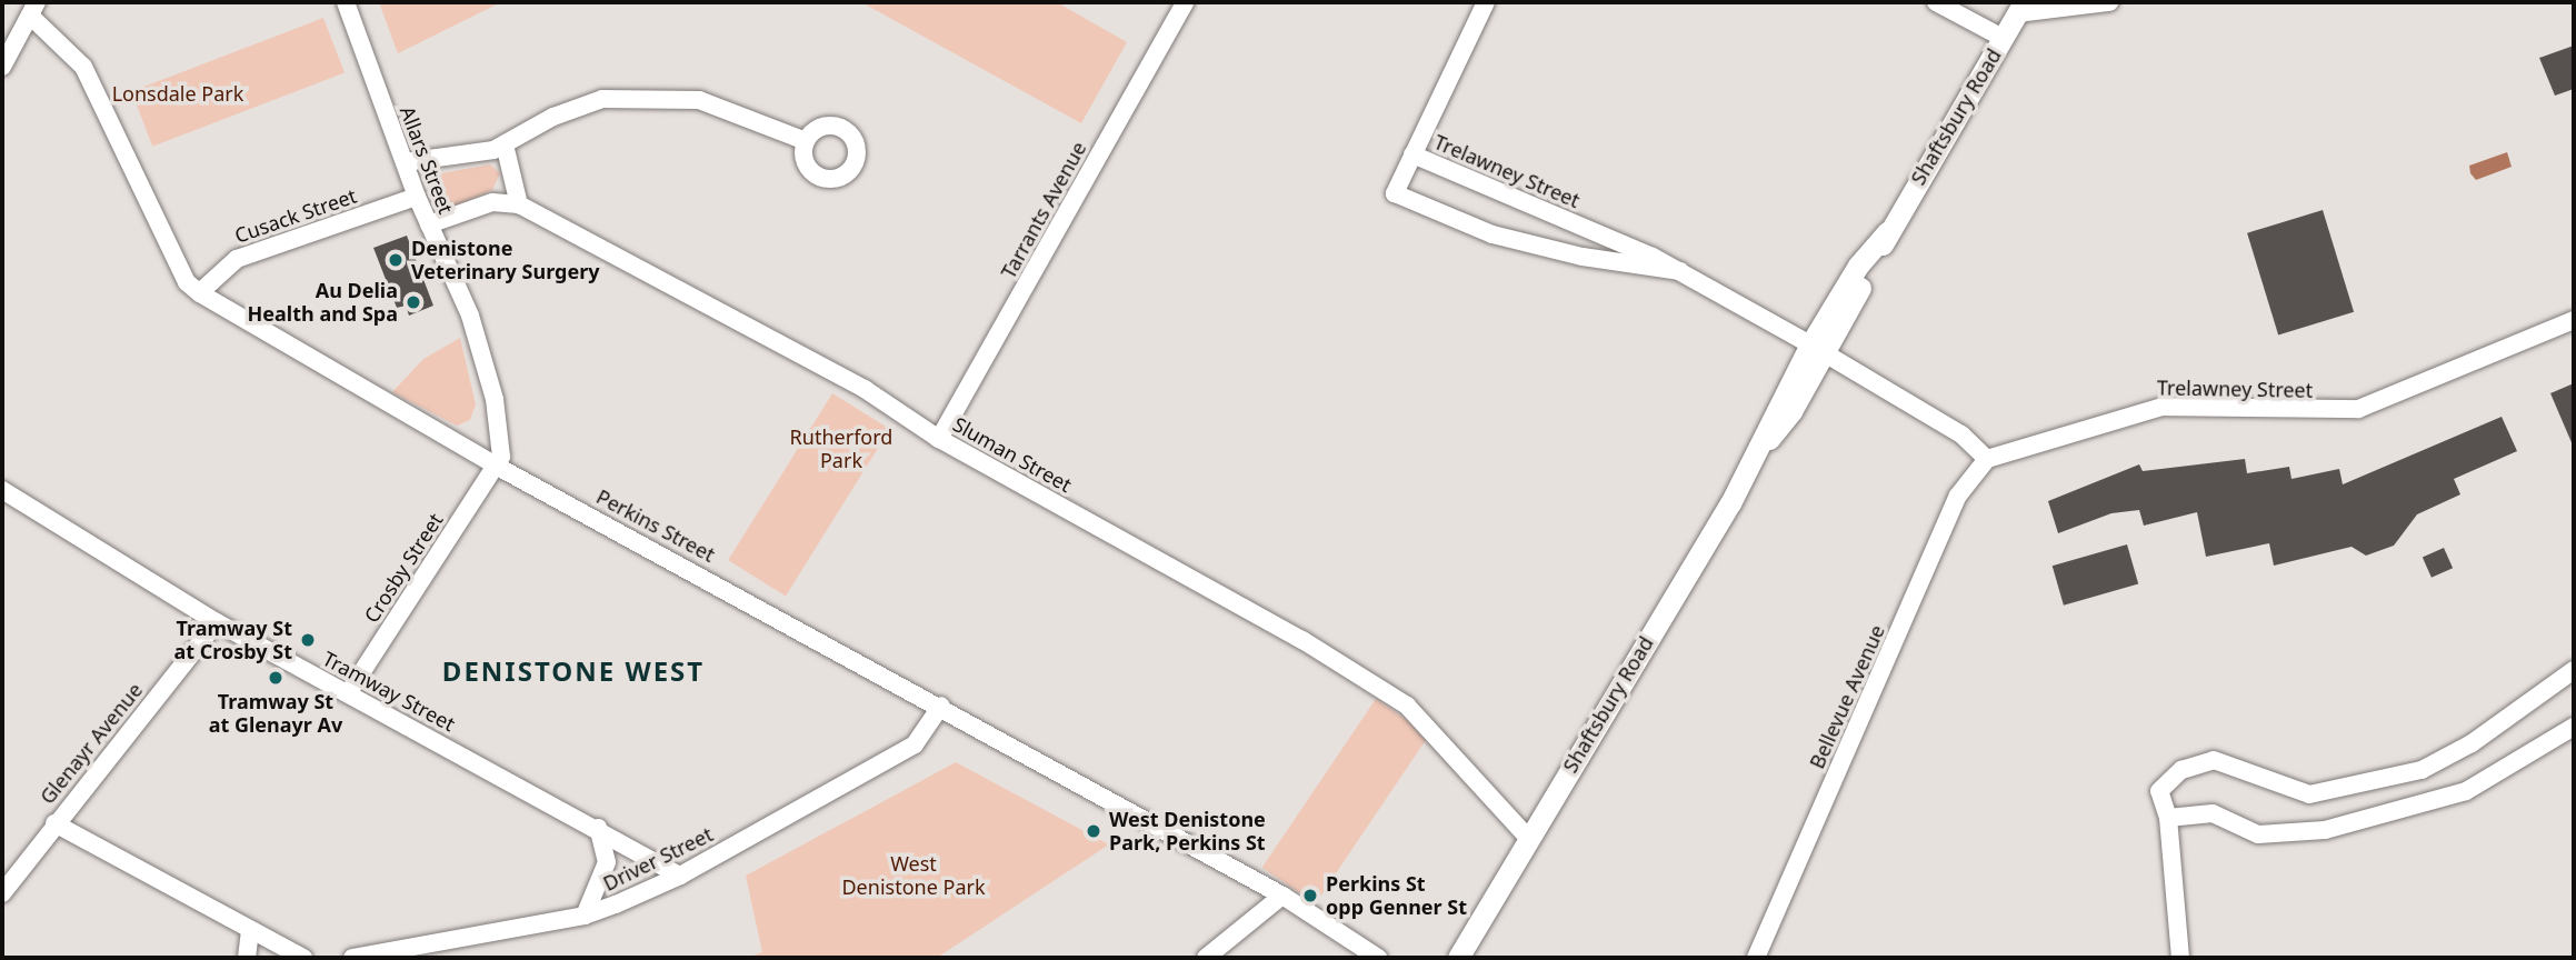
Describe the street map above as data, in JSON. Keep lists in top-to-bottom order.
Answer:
{
  "streets": {
    "street": [
      "Shaftsbury Road",
      "Allars Street",
      "Trelawney Street",
      "Tarrants Avenue",
      "Cusack Street",
      "Sluman Street",
      "Perkins Street",
      "Crosby Street",
      "Tramway Street",
      "Bellevue Avenue",
      "Glenayr Avenue",
      "Driver Street"
    ]
  },
  "crossings": [
    ["Shaftsbury Road", "Trelawney Street"],
    ["Shaftsbury Road", "Sluman Street"],
    ["Allars Street", "Cusack Street"],
    ["Allars Street", "Perkins Street"],
    ["Allars Street", "Crosby Street"],
    ["Trelawney Street", "Bellevue Avenue"],
    ["Tarrants Avenue", "Sluman Street"],
    ["Cusack Street", "Perkins Street"],
    ["Perkins Street", "Crosby Street"],
    ["Perkins Street", "Driver Street"],
    ["Crosby Street", "Tramway Street"],
    ["Tramway Street", "Glenayr Avenue"],
    ["Tramway Street", "Driver Street"]
  ],
  "districts": ["DENISTONE WEST"],
  "parks": ["Lonsdale Park", "Rutherford Park", "West Denistone Park"],
  "places": [
    "Denistone Veterinary Surgery",
    "Au Delia Health and Spa",
    "Tramway St at Crosby St",
    "Tramway St at Glenayr Av",
    "West Denistone Park, Perkins St",
    "Perkins St opp Genner St"
  ]
}
